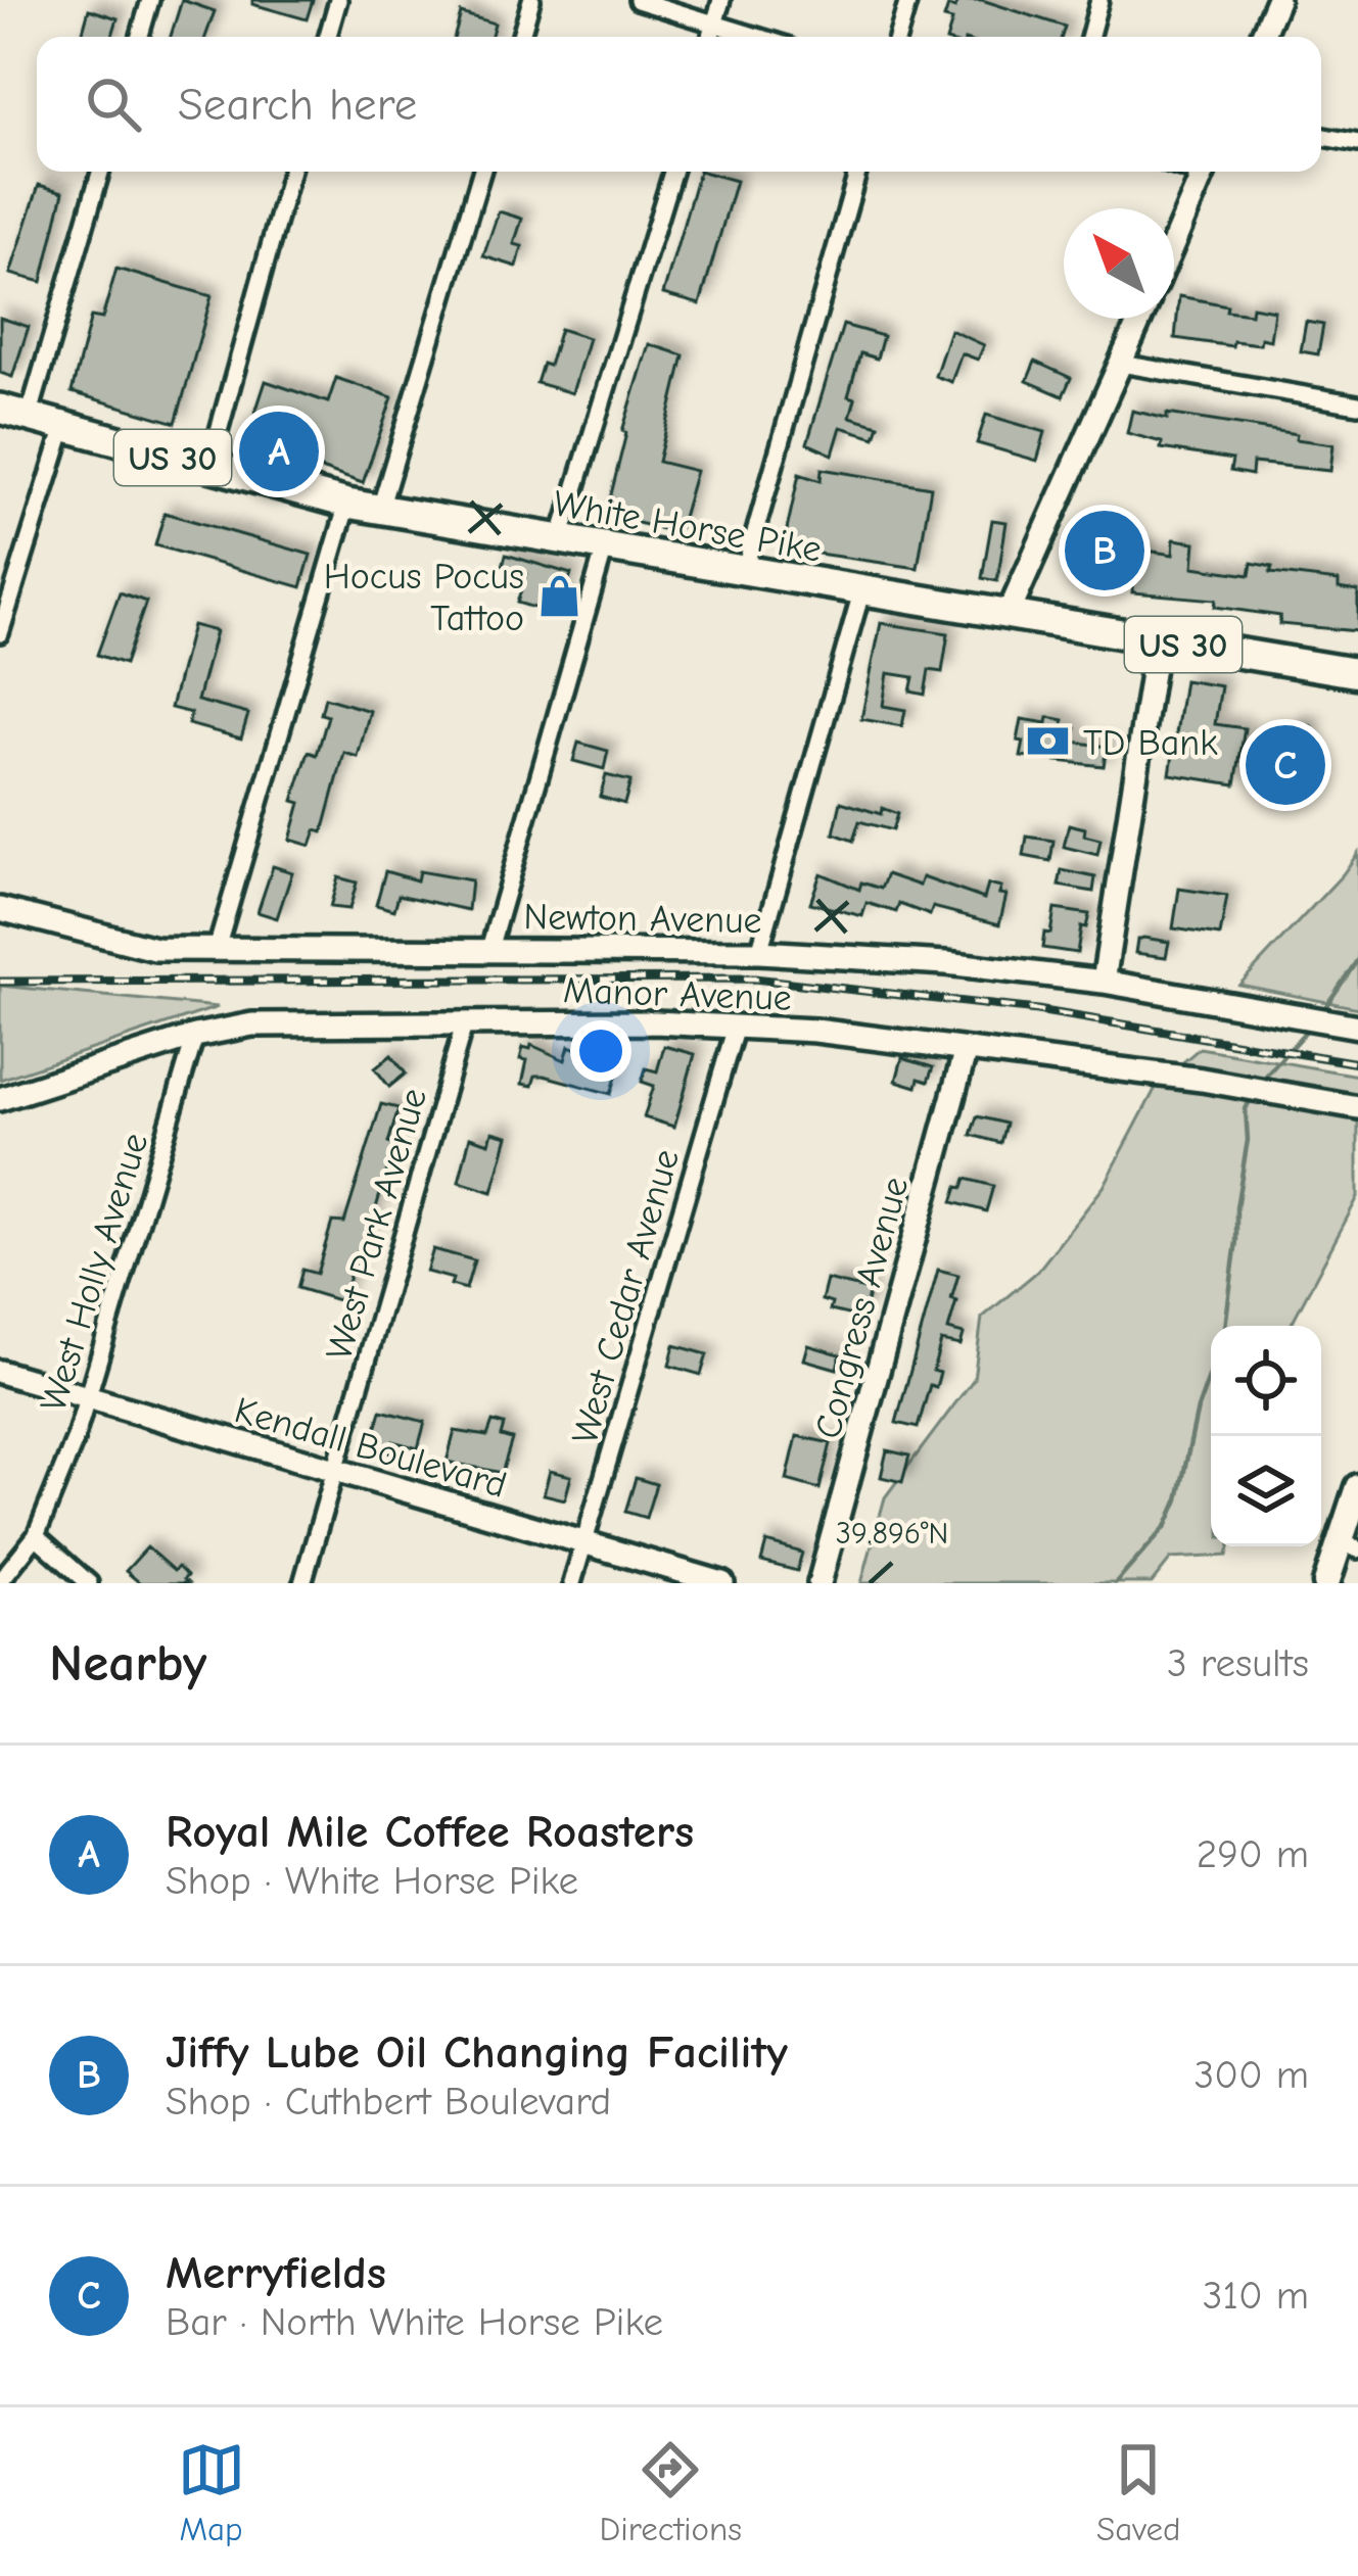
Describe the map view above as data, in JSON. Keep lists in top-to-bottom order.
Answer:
{
  "streets": {
    "highway": ["US 30", "White Horse Pike"],
    "street": [
      "Newton Avenue",
      "Manor Avenue",
      "West Park Avenue",
      "West Holly Avenue",
      "West Cedar Avenue",
      "Congress Avenue",
      "Kendall Boulevard"
    ]
  },
  "crossings": [
    ["US 30", "White Horse Pike"],
    ["Manor Avenue", "West Park Avenue"],
    ["Manor Avenue", "West Holly Avenue"],
    ["Manor Avenue", "West Cedar Avenue"],
    ["Manor Avenue", "Congress Avenue"],
    ["West Park Avenue", "Kendall Boulevard"],
    ["West Holly Avenue", "Kendall Boulevard"],
    ["West Cedar Avenue", "Kendall Boulevard"]
  ],
  "places": {
    "shop": ["Hocus Pocus Tattoo"],
    "bank": ["TD Bank"]
  },
  "north": "top left",
  "page": {
    "search": "Search here",
    "pins": ["A", "B", "C"],
    "heading": ["Nearby", "3 results"],
    "list": [
      {
        "mark": "A",
        "name": "Royal Mile Coffee Roasters",
        "note": "Shop · White Horse Pike",
        "value": "290 m"
      },
      {
        "mark": "B",
        "name": "Jiffy Lube Oil Changing Facility",
        "note": "Shop · Cuthbert Boulevard",
        "value": "300 m"
      },
      {
        "mark": "C",
        "name": "Merryfields",
        "note": "Bar · North White Horse Pike",
        "value": "310 m"
      }
    ],
    "nav": ["Map", "Directions", "Saved"]
  },
  "coordinates": ["39.896°N"]
}
